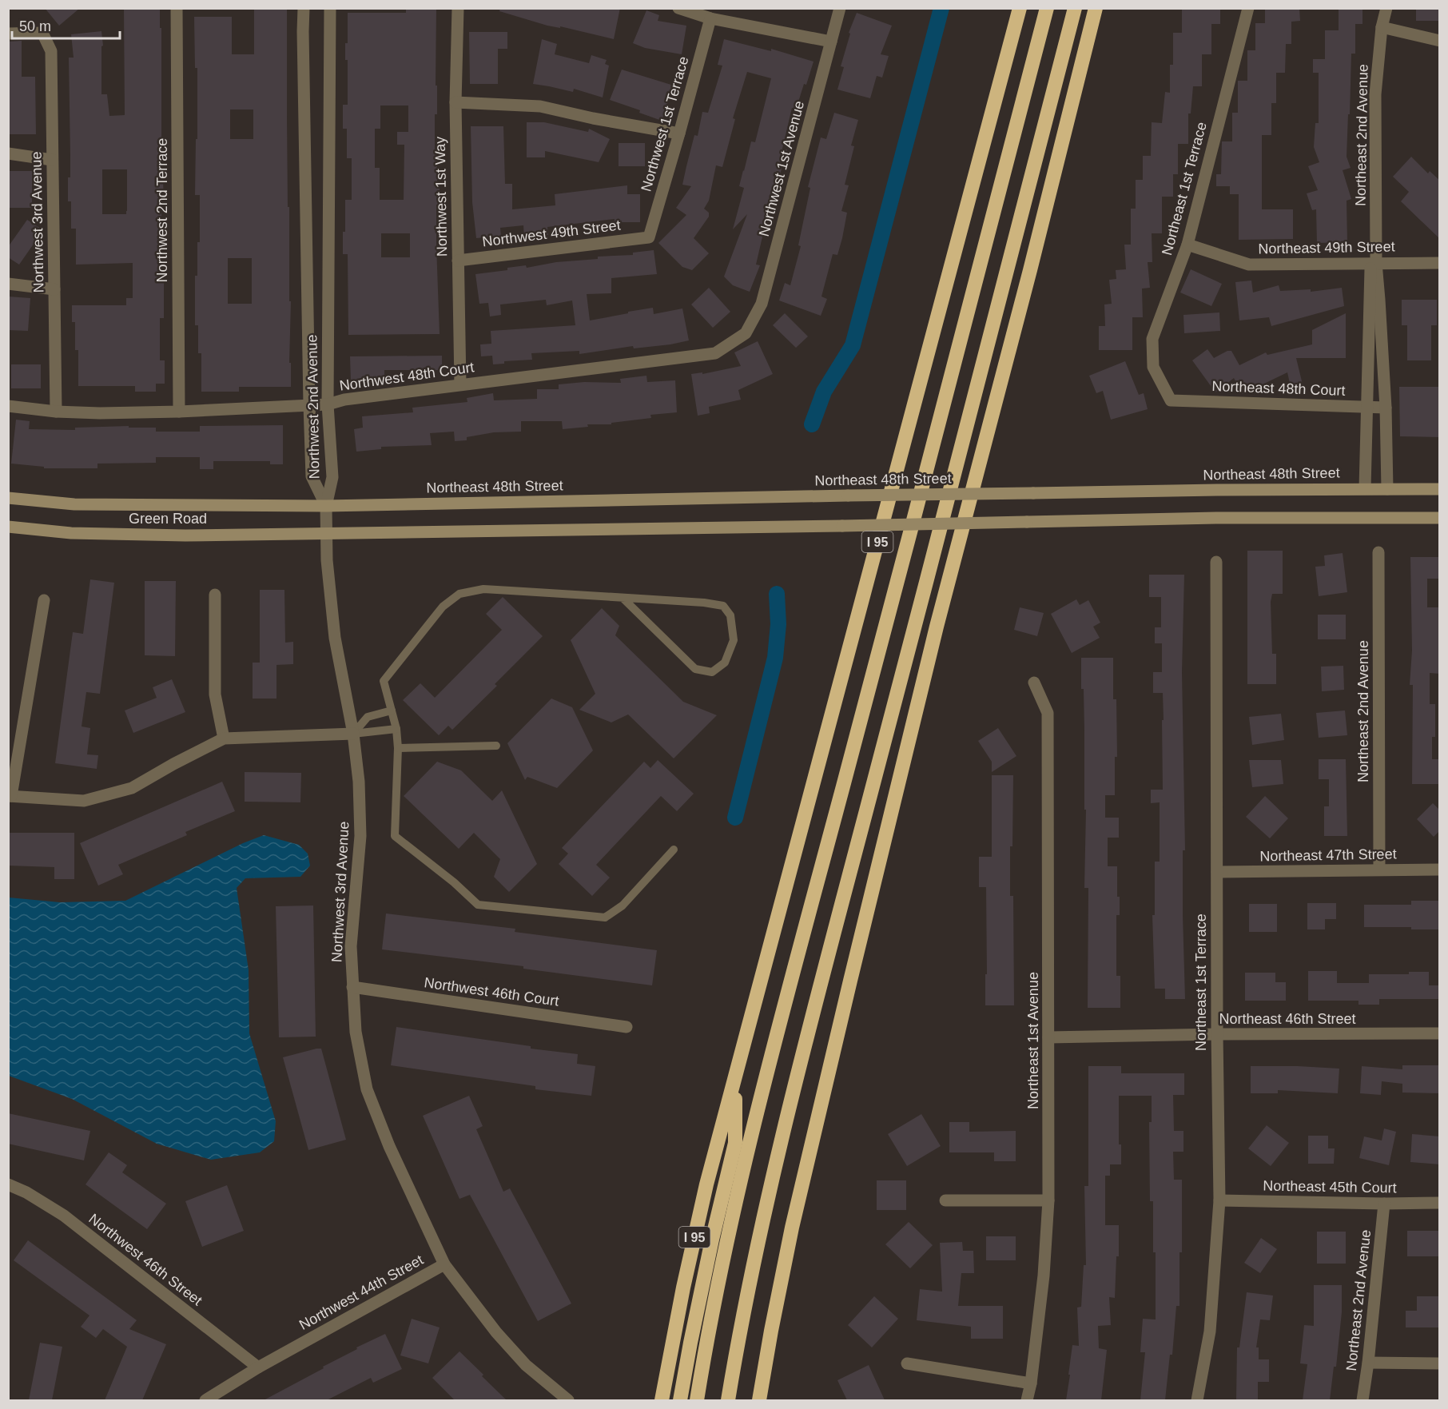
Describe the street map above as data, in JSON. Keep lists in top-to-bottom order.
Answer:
{
  "streets": {
    "highway": ["I 95"],
    "main road": ["Northeast 48th Street", "Green Road"],
    "street": [
      "Northwest 1st Terrace",
      "Northeast 2nd Avenue",
      "Northwest 1st Avenue",
      "Northeast 1st Terrace",
      "Northwest 1st Way",
      "Northwest 2nd Terrace",
      "Northwest 3rd Avenue",
      "Northwest 49th Street",
      "Northeast 49th Street",
      "Northwest 48th Court",
      "Northeast 48th Court",
      "Northwest 2nd Avenue",
      "Northeast 47th Street",
      "Northwest 46th Court",
      "Northeast 46th Street",
      "Northeast 1st Avenue",
      "Northeast 45th Court",
      "Northwest 46th Street",
      "Northwest 44th Street"
    ]
  },
  "crossings": [
    ["Northwest 1st Terrace", "Northwest 49th Street"],
    ["Northeast 2nd Avenue", "Northeast 49th Street"],
    ["Northeast 2nd Avenue", "Northeast 48th Court"],
    ["Northeast 2nd Avenue", "Northeast 48th Street"],
    ["Northeast 2nd Avenue", "Northeast 47th Street"],
    ["Northeast 2nd Avenue", "Northeast 45th Court"],
    ["Northwest 1st Avenue", "Northwest 48th Court"],
    ["Northeast 1st Terrace", "Northeast 49th Street"],
    ["Northeast 1st Terrace", "Northeast 48th Court"],
    ["Northeast 1st Terrace", "Northeast 47th Street"],
    ["Northeast 1st Terrace", "Northeast 46th Street"],
    ["Northeast 1st Terrace", "Northeast 45th Court"],
    ["Northwest 1st Way", "Northwest 49th Street"],
    ["Northwest 1st Way", "Northwest 48th Court"],
    ["Northwest 2nd Terrace", "Northwest 48th Court"],
    ["Northwest 3rd Avenue", "Northwest 48th Court"],
    ["Northwest 3rd Avenue", "Northwest 2nd Avenue"],
    ["Northwest 3rd Avenue", "Northeast 48th Street"],
    ["Northwest 3rd Avenue", "Green Road"],
    ["Northwest 3rd Avenue", "Northwest 46th Court"],
    ["Northwest 3rd Avenue", "Northwest 44th Street"],
    ["Northwest 48th Court", "Northwest 2nd Avenue"],
    ["Northwest 2nd Avenue", "Northeast 48th Street"],
    ["Northwest 2nd Avenue", "Green Road"],
    ["Northeast 48th Street", "Green Road"],
    ["Northeast 46th Street", "Northeast 1st Avenue"],
    ["Northwest 46th Street", "Northwest 44th Street"]
  ],
  "scale_bar": "50 m"
}
